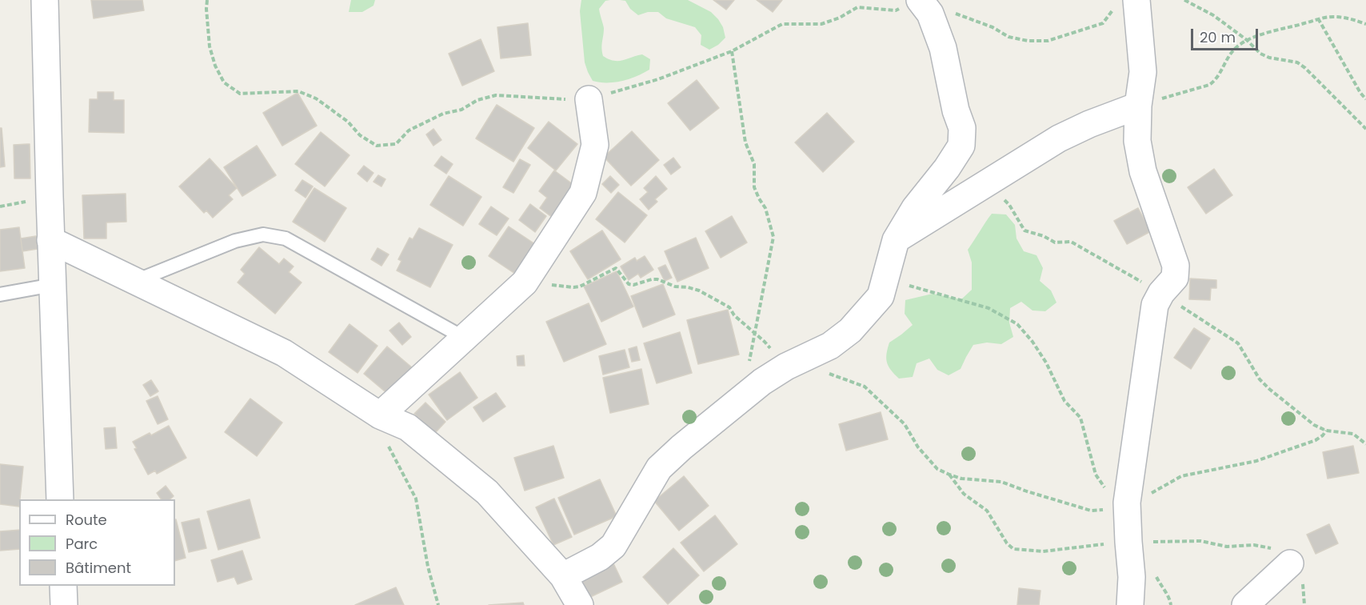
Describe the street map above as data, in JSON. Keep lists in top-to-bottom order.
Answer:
{
  "legend": ["Route", "Parc", "Bâtiment"],
  "scale_bar": "20 m"
}
